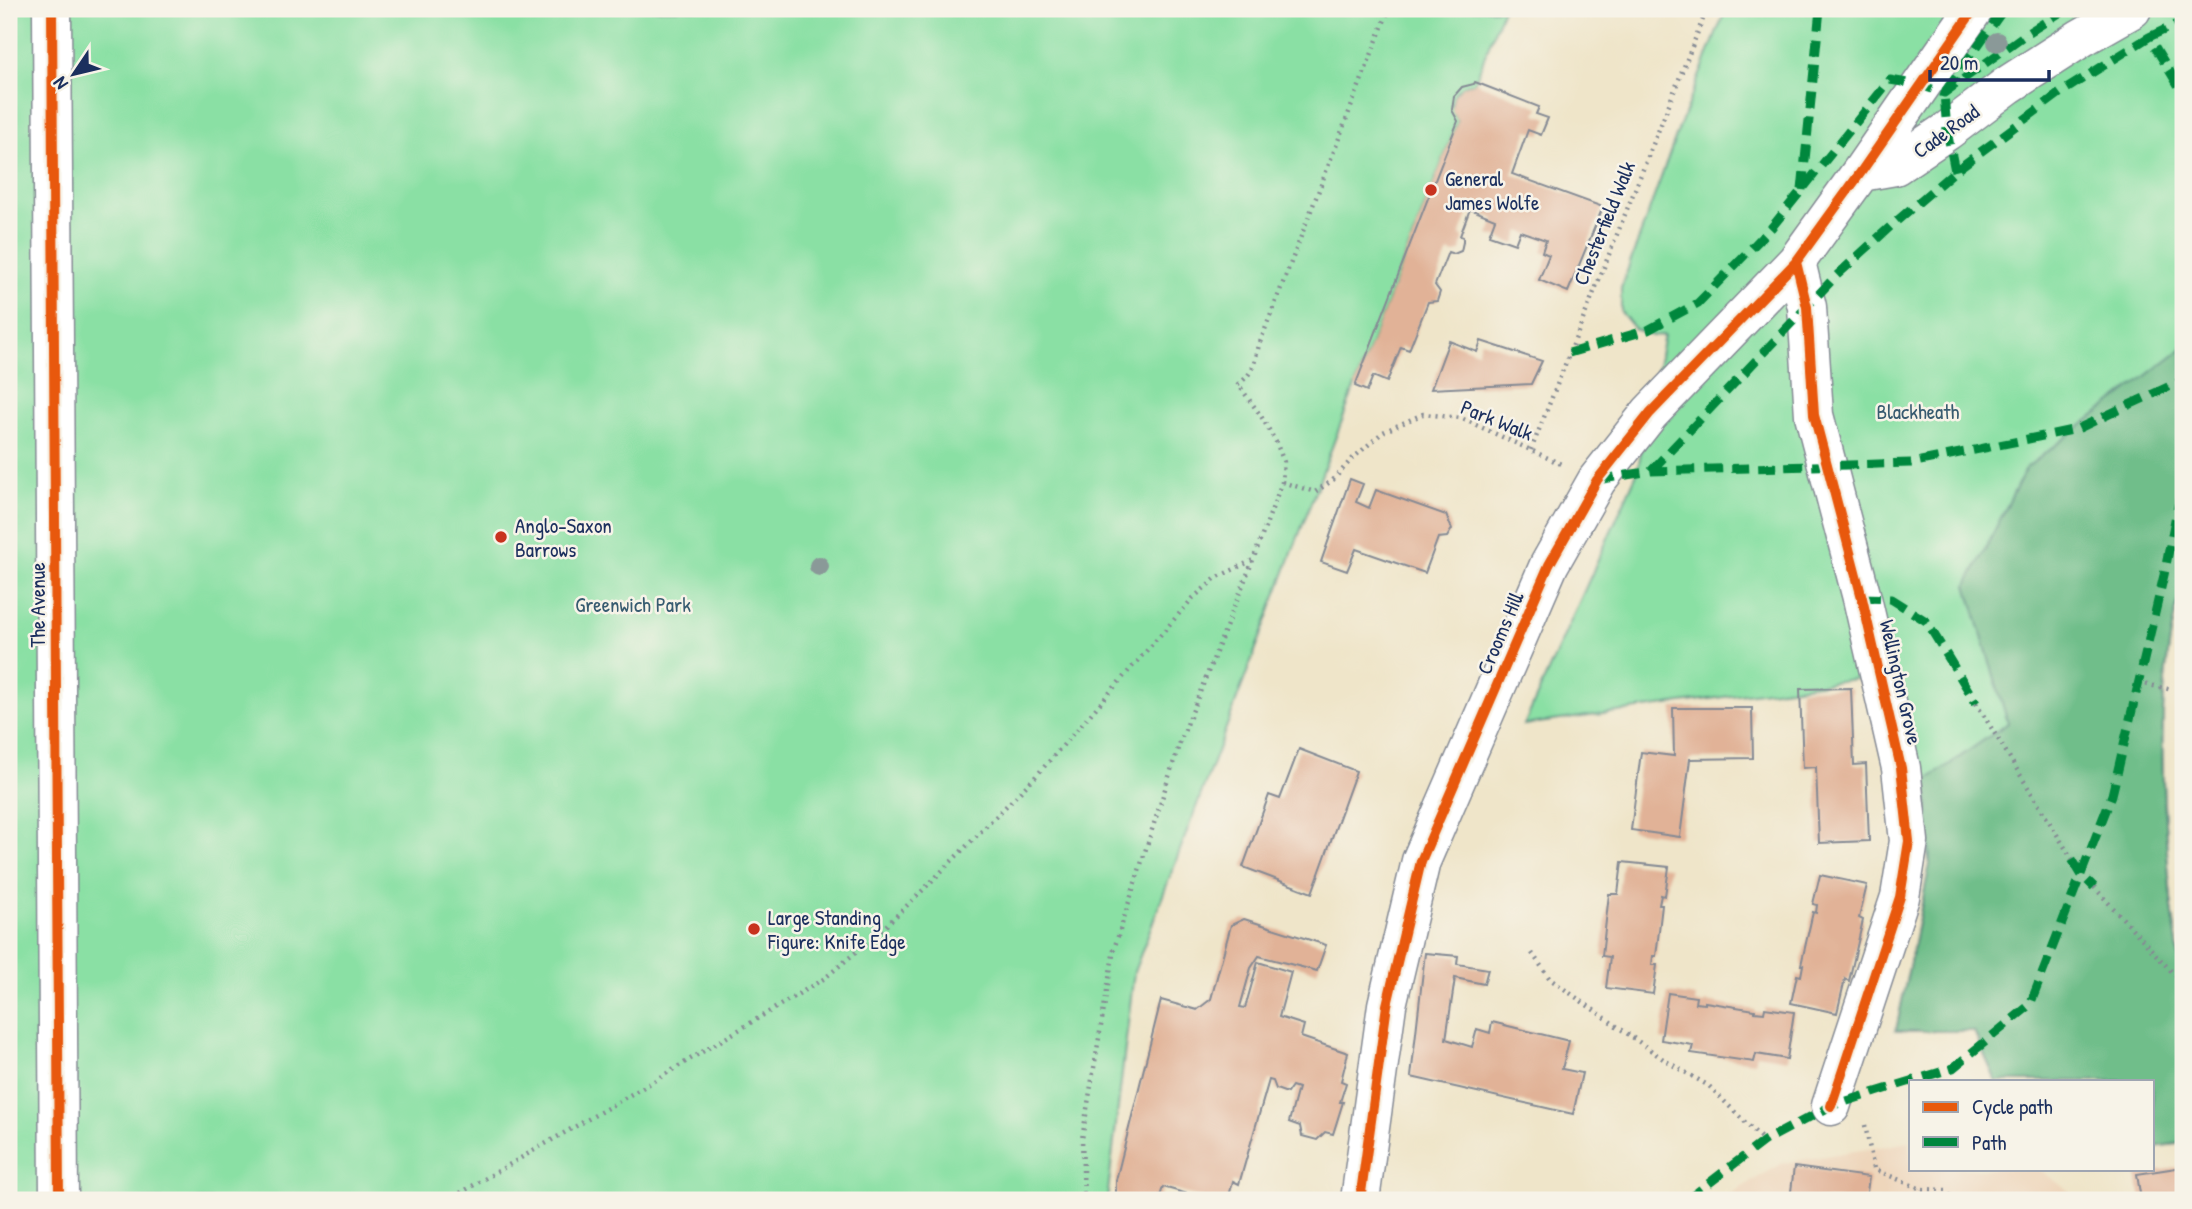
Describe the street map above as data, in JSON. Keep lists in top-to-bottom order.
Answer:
{
  "streets": {
    "street": [
      "Cade Road",
      "The Avenue",
      "Crooms Hill",
      "Wellington Grove"
    ],
    "path": ["Chesterfield Walk", "Park Walk"]
  },
  "crossings": [
    ["Cade Road", "Crooms Hill"],
    ["Chesterfield Walk", "Park Walk"],
    ["Park Walk", "Crooms Hill"],
    ["Crooms Hill", "Wellington Grove"]
  ],
  "parks": ["Blackheath", "Greenwich Park"],
  "places": ["General James Wolfe", "Anglo-Saxon Barrows", "Large Standing Figure: Knife Edge"],
  "legend": ["Cycle path", "Path"],
  "scale_bar": "20 m",
  "north": "bottom left"
}
